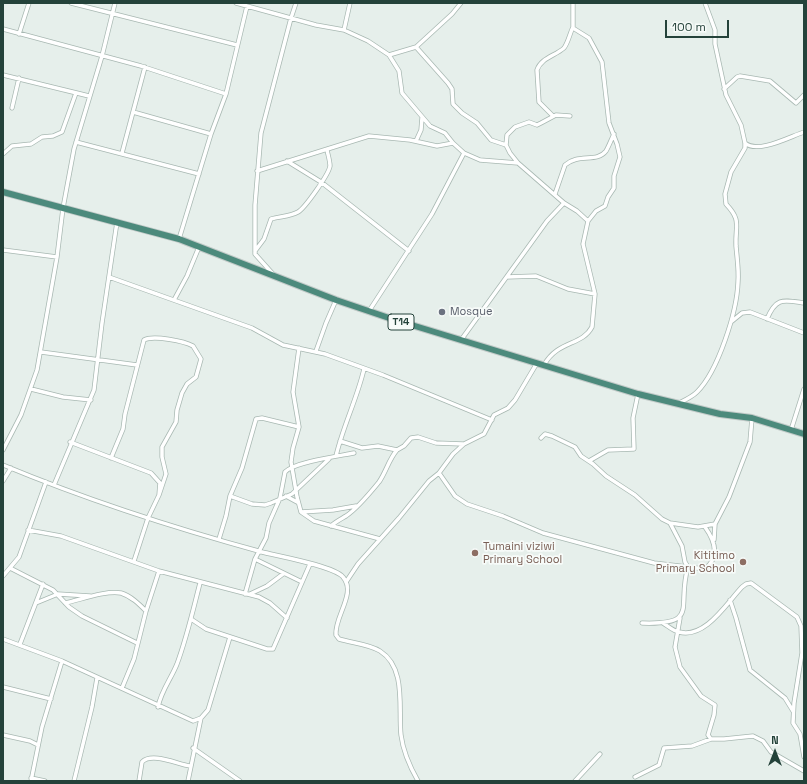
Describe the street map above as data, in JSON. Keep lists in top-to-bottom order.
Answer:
{
  "streets": {
    "highway": ["T14"]
  },
  "places": ["Mosque", "Tumaini viziwi Primary School", "Kititimo Primary School"],
  "scale_bar": "100 m",
  "north": "top"
}
